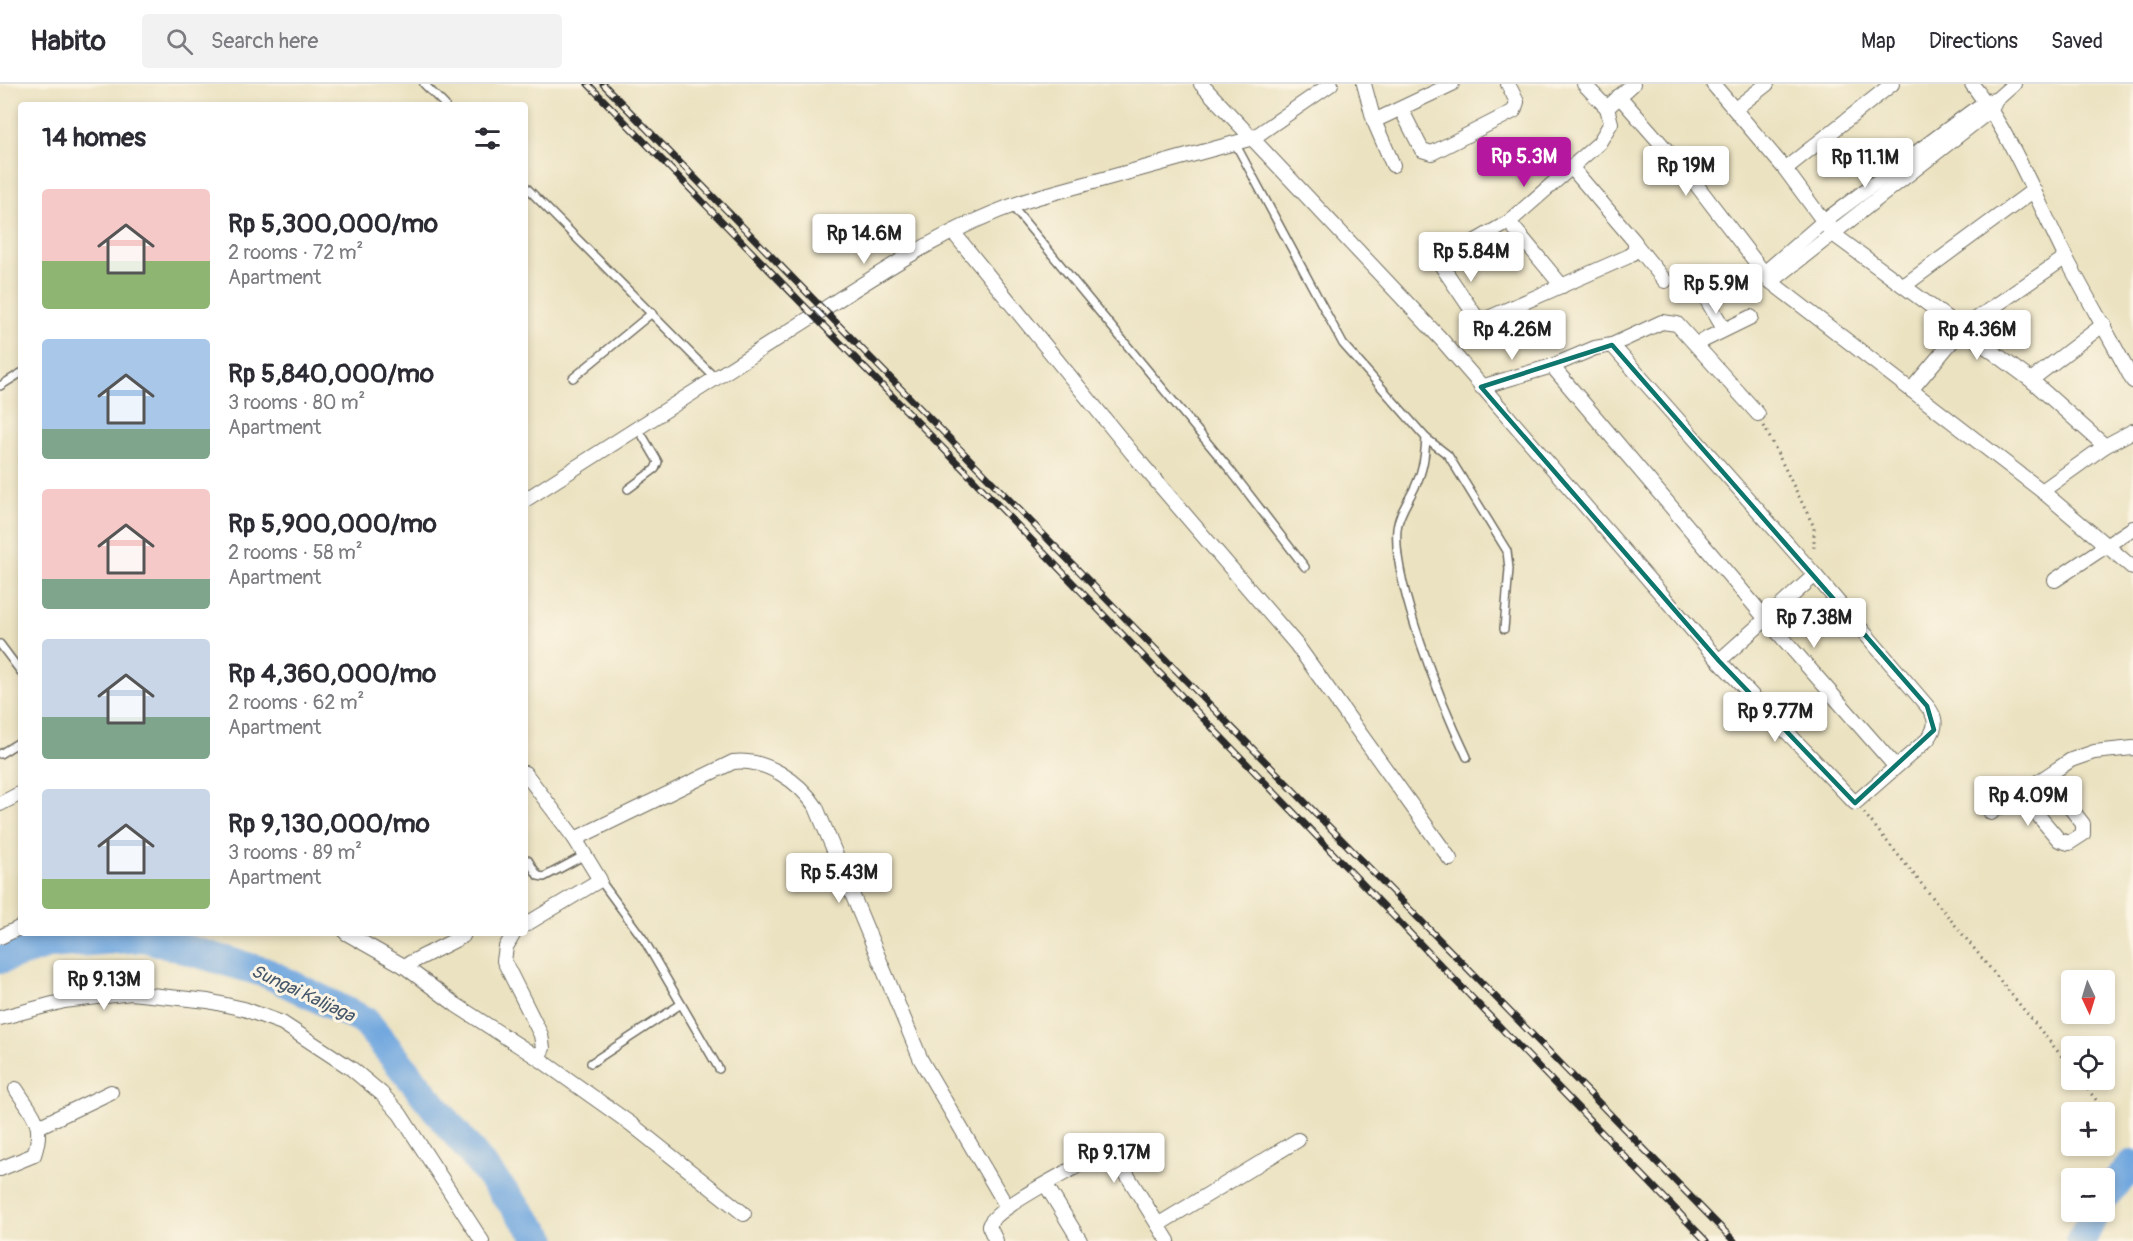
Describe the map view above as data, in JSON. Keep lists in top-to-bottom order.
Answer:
{
  "water": ["Sungai Kalijaga"],
  "north": "bottom",
  "page": {
    "header": "Habito",
    "search": "Search here",
    "nav": ["Map", "Directions", "Saved"],
    "heading": "14 homes",
    "price": [
      "Rp 5.3M",
      "Rp 11.1M",
      "Rp 19M",
      "Rp 14.6M",
      "Rp 5.84M",
      "Rp 5.9M",
      "Rp 4.26M",
      "Rp 4.36M",
      "Rp 7.38M",
      "Rp 9.77M",
      "Rp 4.09M",
      "Rp 5.43M",
      "Rp 9.13M",
      "Rp 9.17M"
    ],
    "list": [
      {
        "name": "Rp 5,300,000/mo",
        "note": "2 rooms · 72 m² · Apartment"
      },
      {
        "name": "Rp 5,840,000/mo",
        "note": "3 rooms · 80 m² · Apartment"
      },
      {
        "name": "Rp 5,900,000/mo",
        "note": "2 rooms · 58 m² · Apartment"
      },
      {
        "name": "Rp 4,360,000/mo",
        "note": "2 rooms · 62 m² · Apartment"
      },
      {
        "name": "Rp 9,130,000/mo",
        "note": "3 rooms · 89 m² · Apartment"
      }
    ],
    "map_buttons": ["+", "−"]
  }
}
